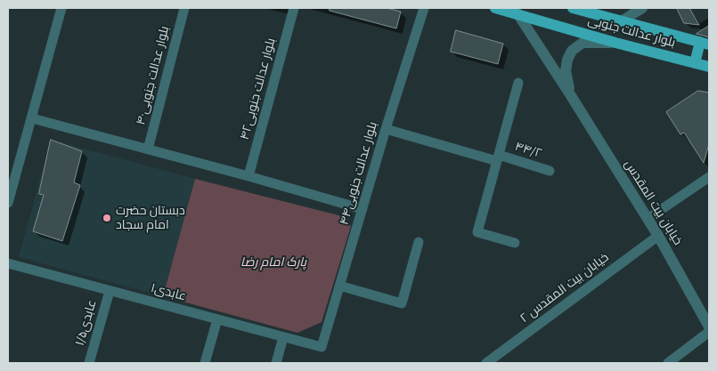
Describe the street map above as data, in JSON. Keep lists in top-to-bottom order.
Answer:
{
  "streets": {
    "main road": ["بلوار عدالت جنوبی"],
    "street": [
      "بلوار عدالت جنوبی۴۰",
      "بلوار عدالت جنوبی۴۲",
      "۴۴/۲",
      "بلوار عدالت جنوبی۴۴",
      "خیابان بیت المقدس",
      "خیابان بیت المقدس ۲",
      "۱عابدی",
      "عابدی۱/۵"
    ]
  },
  "crossings": [
    ["بلوار عدالت جنوبی", "خیابان بیت المقدس"],
    ["۴۴/۲", "بلوار عدالت جنوبی۴۴"],
    ["بلوار عدالت جنوبی۴۴", "۱عابدی"],
    ["خیابان بیت المقدس", "خیابان بیت المقدس ۲"],
    ["۱عابدی", "عابدی۱/۵"]
  ],
  "parks": ["پارک امام رضا"],
  "places": ["دبستان حضرت امام سجاد"]
}
